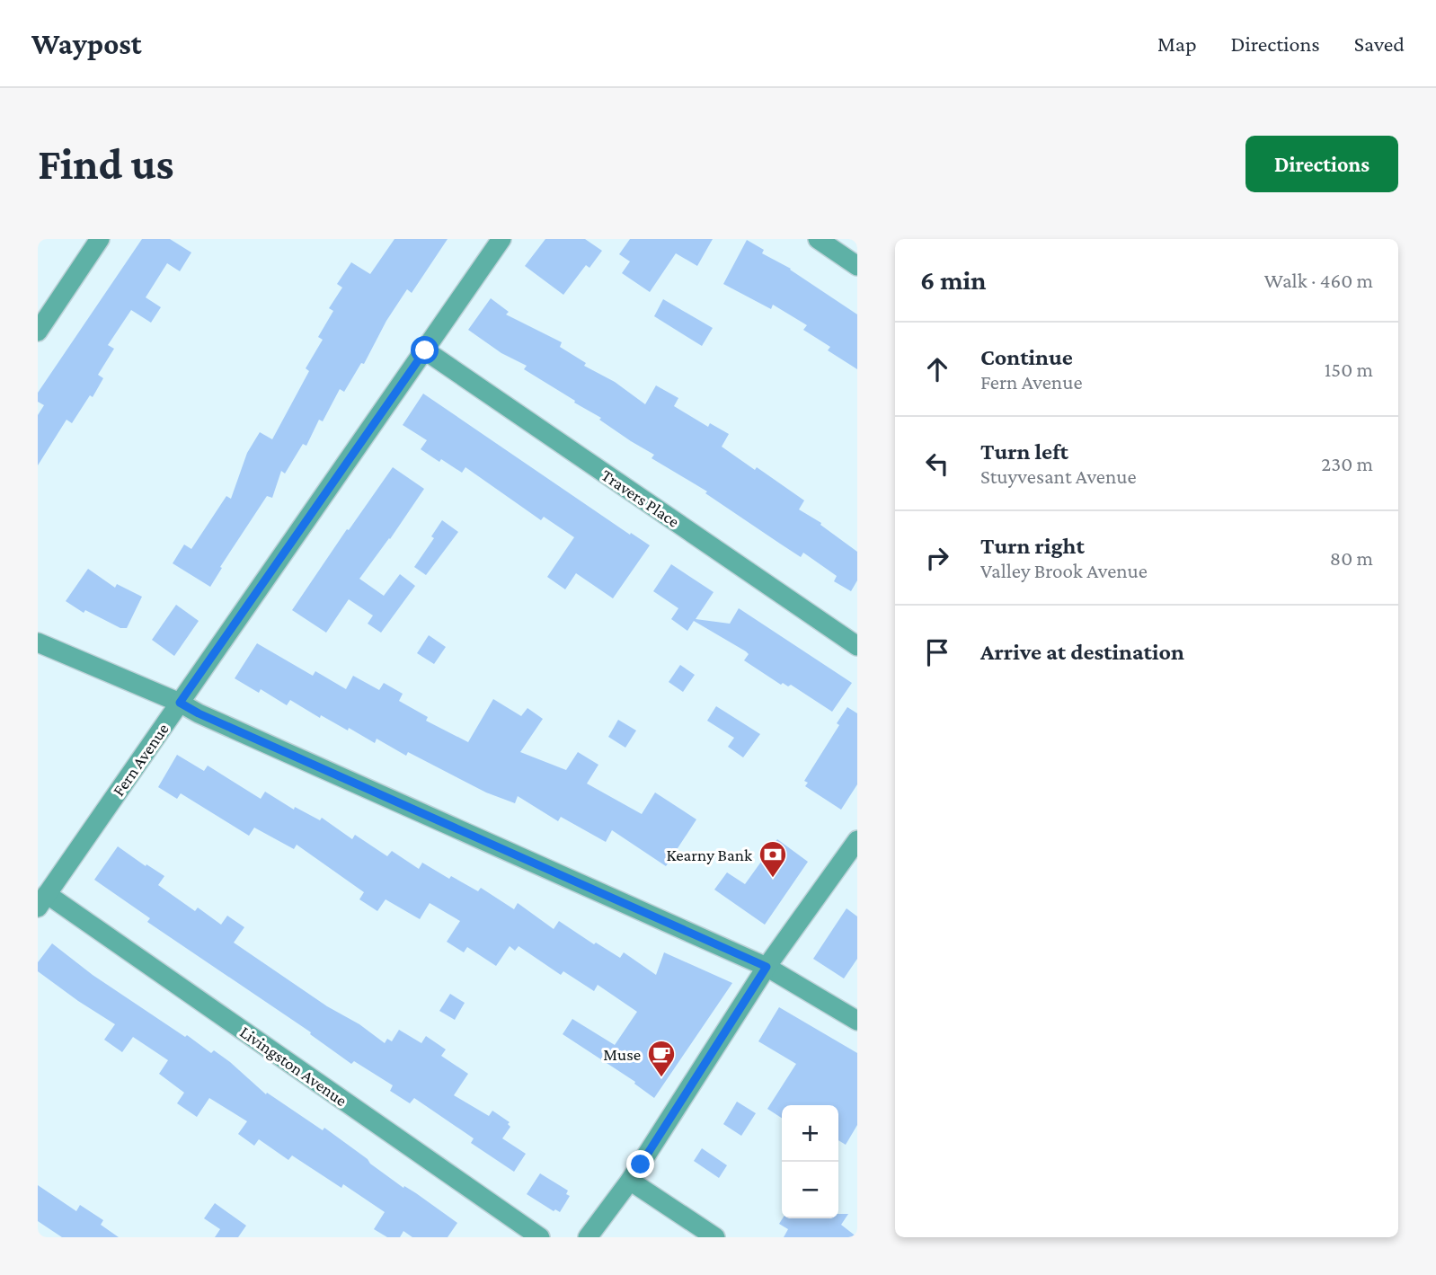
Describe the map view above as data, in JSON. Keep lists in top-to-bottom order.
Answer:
{
  "streets": {
    "street": ["Travers Place", "Fern Avenue", "Livingston Avenue"]
  },
  "crossings": [
    ["Travers Place", "Fern Avenue"],
    ["Fern Avenue", "Livingston Avenue"]
  ],
  "places": {
    "bank": ["Kearny Bank"],
    "cafe": ["Muse"]
  },
  "page": {
    "header": "Waypost",
    "nav": ["Map", "Directions", "Saved"],
    "buttons": "Directions",
    "title": "Find us",
    "heading": ["6 min", "Walk · 460 m"],
    "list": [
      ["Continue", "Fern Avenue", "150 m"],
      ["Turn left", "Stuyvesant Avenue", "230 m"],
      ["Turn right", "Valley Brook Avenue", "80 m"],
      "Arrive at destination"
    ],
    "map_buttons": ["+", "−"]
  }
}
